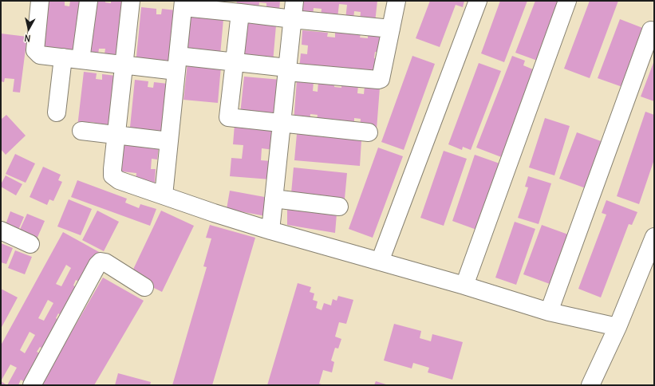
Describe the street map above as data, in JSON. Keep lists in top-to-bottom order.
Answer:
{
  "north": "bottom"
}
